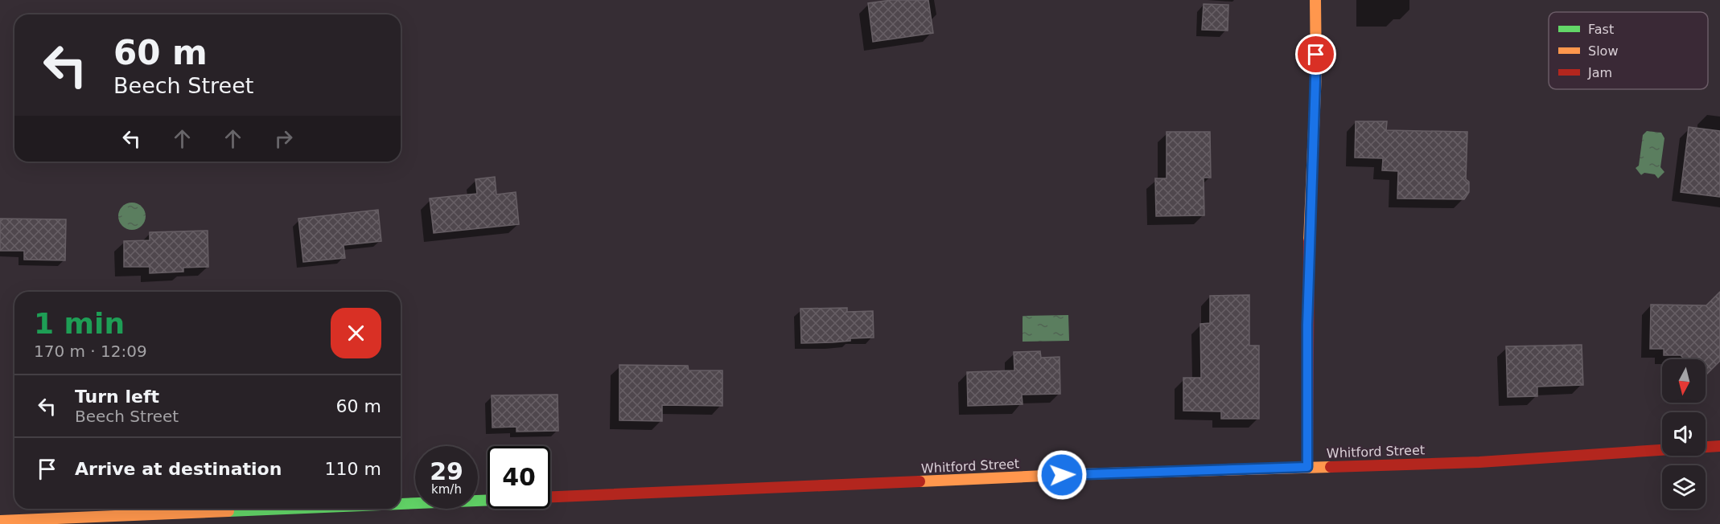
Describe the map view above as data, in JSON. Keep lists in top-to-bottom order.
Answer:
{
  "streets": {
    "street": ["Whitford Street"]
  },
  "legend": ["Fast", "Slow", "Jam"],
  "north": "bottom",
  "page": {
    "turn": ["60 m", "Beech Street"],
    "heading": ["1 min", "170 m · 12:09"],
    "list": [
      {
        "name": "Turn left",
        "note": "Beech Street",
        "value": "60 m"
      },
      {
        "name": "Arrive at destination",
        "value": "110 m"
      }
    ],
    "speed": "29 km/h",
    "limit": "40"
  }
}
